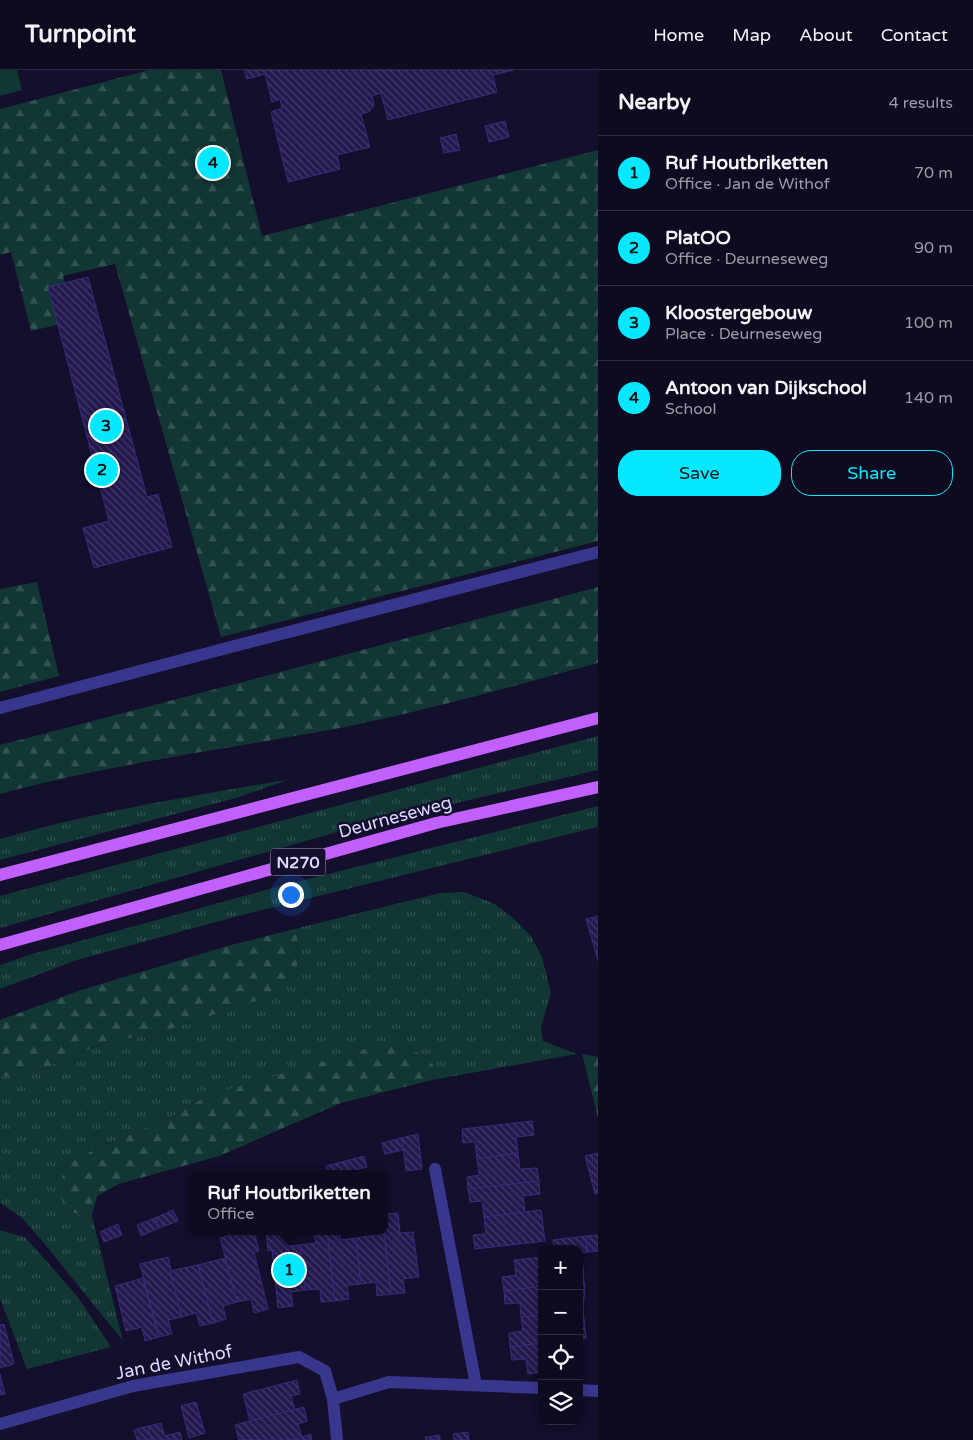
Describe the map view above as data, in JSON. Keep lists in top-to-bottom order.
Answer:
{
  "streets": {
    "main road": ["Deurneseweg", "N270"],
    "street": ["Jan de Withof"]
  },
  "page": {
    "header": "Turnpoint",
    "nav": [
      "Home",
      "Map",
      "About",
      "Contact"
    ],
    "heading": ["Nearby", "4 results"],
    "list": [
      {
        "mark": "1",
        "name": "Ruf Houtbriketten",
        "note": "Office · Jan de Withof",
        "value": "70 m"
      },
      {
        "mark": "2",
        "name": "PlatOO",
        "note": "Office · Deurneseweg",
        "value": "90 m"
      },
      {
        "mark": "3",
        "name": "Kloostergebouw",
        "note": "Place · Deurneseweg",
        "value": "100 m"
      },
      {
        "mark": "4",
        "name": "Antoon van Dijkschool",
        "note": "School",
        "value": "140 m"
      }
    ],
    "pins": [
      "4",
      "3",
      "2",
      "1"
    ],
    "buttons": ["Save", "Share"],
    "popup": ["Ruf Houtbriketten", "Office"],
    "map_buttons": ["+", "−"]
  }
}
